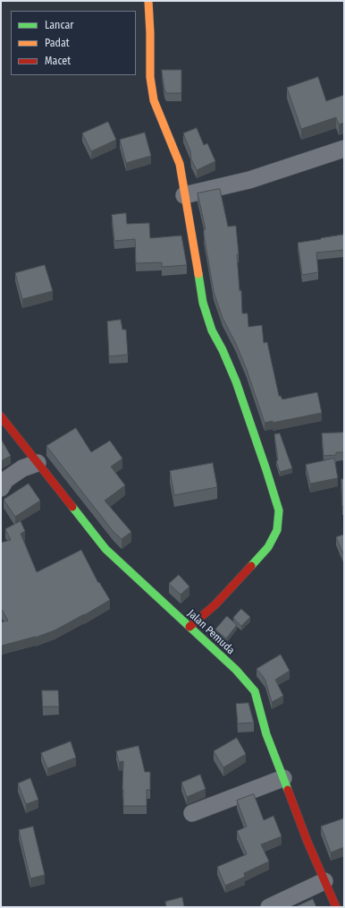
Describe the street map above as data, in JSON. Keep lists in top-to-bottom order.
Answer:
{
  "streets": {
    "street": ["Jalan Pemuda"]
  },
  "legend": ["Lancar", "Padat", "Macet"]
}
